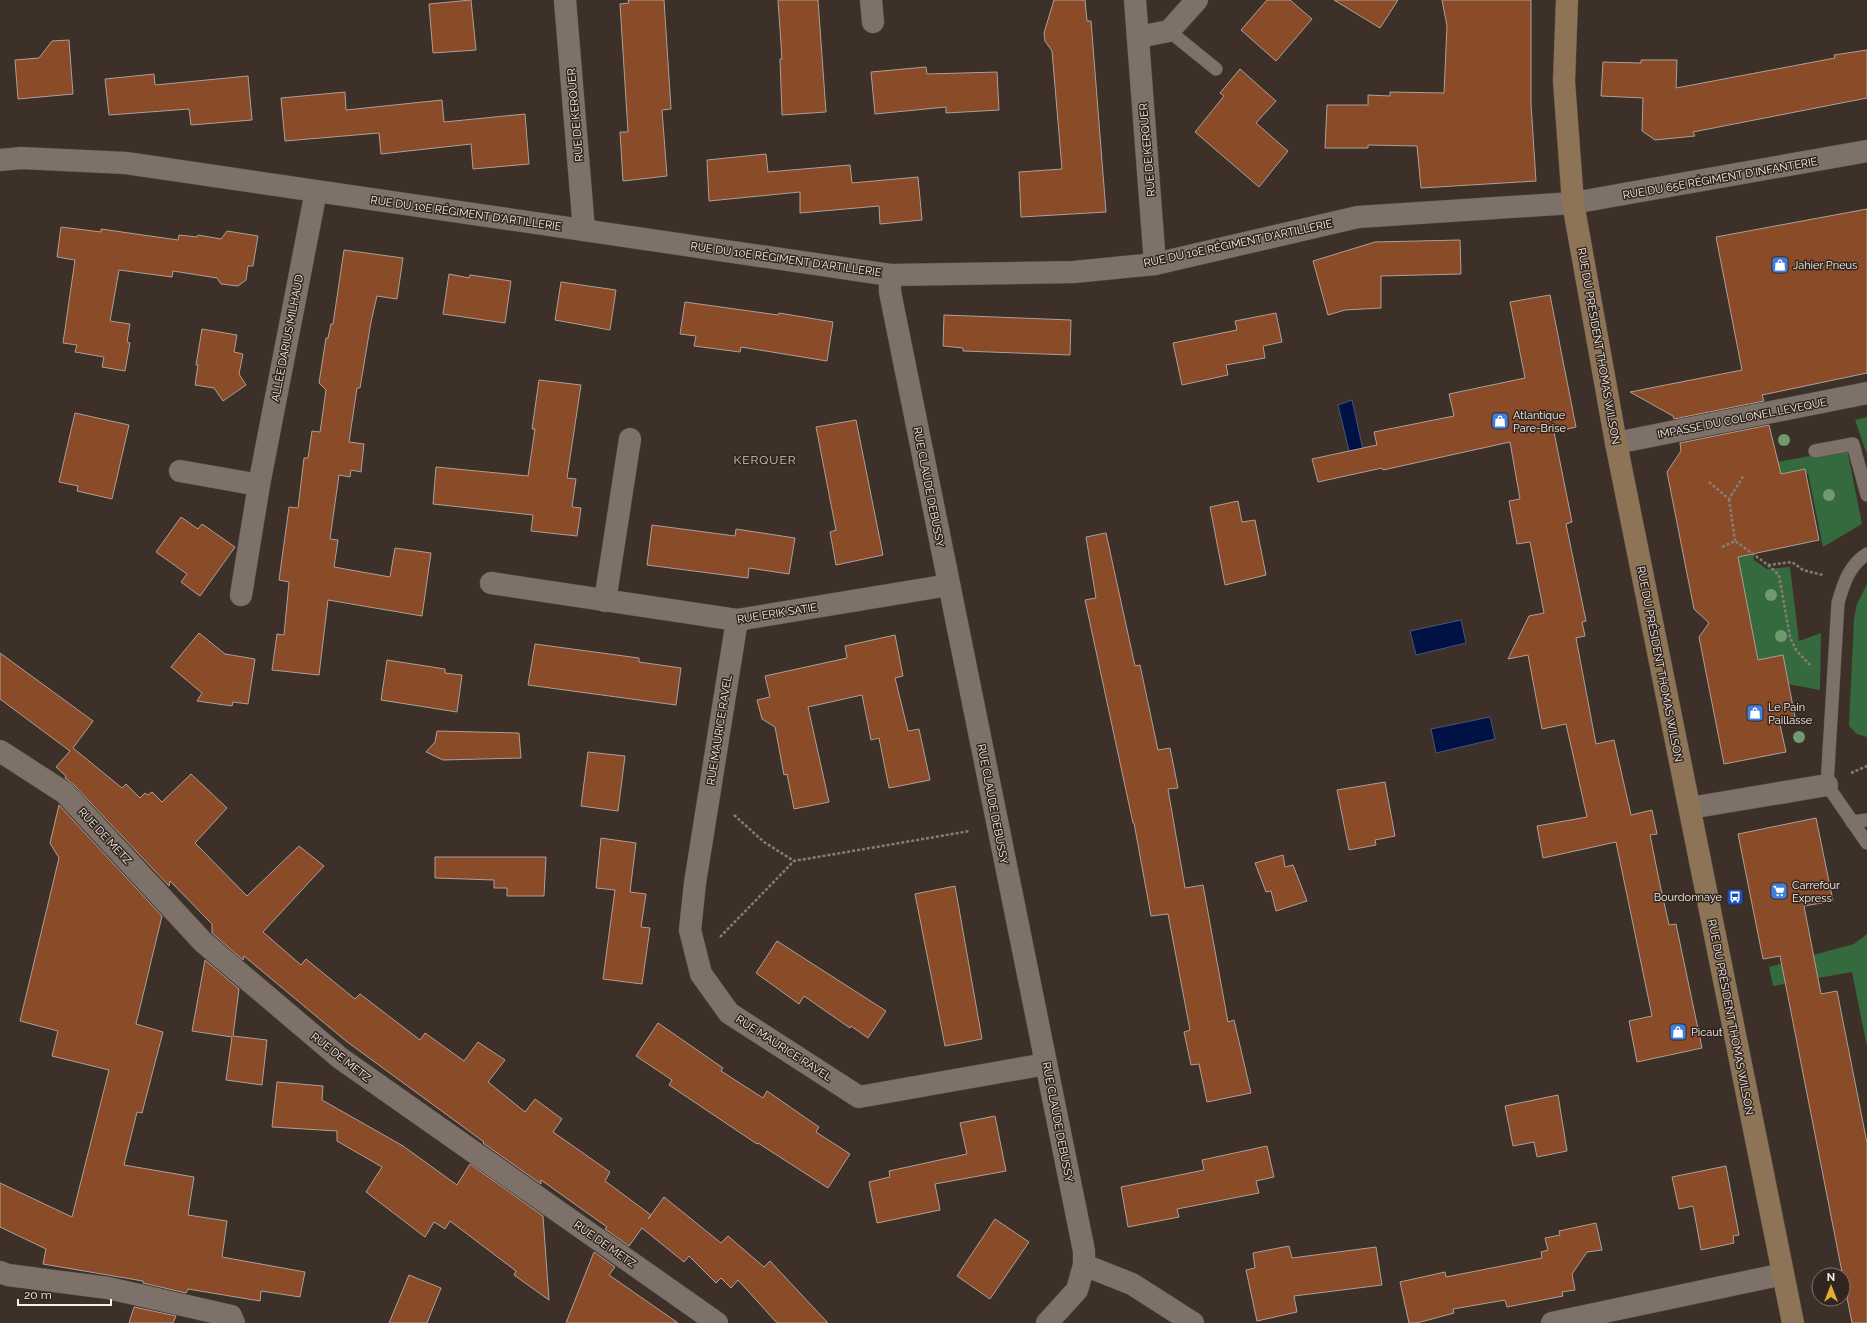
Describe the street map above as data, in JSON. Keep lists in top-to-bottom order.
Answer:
{
  "streets": {
    "street": [
      "RUE DE KERQUER",
      "RUE DU 65E RÉGIMENT D'INFANTERIE",
      "RUE DU 10E RÉGIMENT D'ARTILLERIE",
      "ALLÉE DARIUS MILHAUD",
      "RUE DU PRÉSIDENT THOMAS WILSON",
      "IMPASSE DU COLONEL LEVEQUE",
      "RUE CLAUDE DEBUSSY",
      "RUE ERIK SATIE",
      "RUE MAURICE RAVEL",
      "RUE DE METZ"
    ]
  },
  "crossings": [
    ["RUE DE KERQUER", "RUE DU 10E RÉGIMENT D'ARTILLERIE"],
    ["RUE DU 65E RÉGIMENT D'INFANTERIE", "RUE DU 10E RÉGIMENT D'ARTILLERIE"],
    ["RUE DU 65E RÉGIMENT D'INFANTERIE", "RUE DU PRÉSIDENT THOMAS WILSON"],
    ["RUE DU 10E RÉGIMENT D'ARTILLERIE", "ALLÉE DARIUS MILHAUD"],
    ["RUE DU 10E RÉGIMENT D'ARTILLERIE", "RUE DU PRÉSIDENT THOMAS WILSON"],
    ["RUE DU 10E RÉGIMENT D'ARTILLERIE", "RUE CLAUDE DEBUSSY"],
    ["RUE DU PRÉSIDENT THOMAS WILSON", "IMPASSE DU COLONEL LEVEQUE"],
    ["RUE CLAUDE DEBUSSY", "RUE ERIK SATIE"],
    ["RUE CLAUDE DEBUSSY", "RUE MAURICE RAVEL"],
    ["RUE ERIK SATIE", "RUE MAURICE RAVEL"]
  ],
  "districts": ["KERQUER"],
  "places": {
    "shop": [
      "Jahier Pneus",
      "Atlantique Pare-Brise",
      "Le Pain Paillasse",
      "Picaut"
    ],
    "supermarket": ["Carrefour Express"],
    "bus stop": ["Bourdonnaye"]
  },
  "scale_bar": "20 m",
  "north": "top"
}
